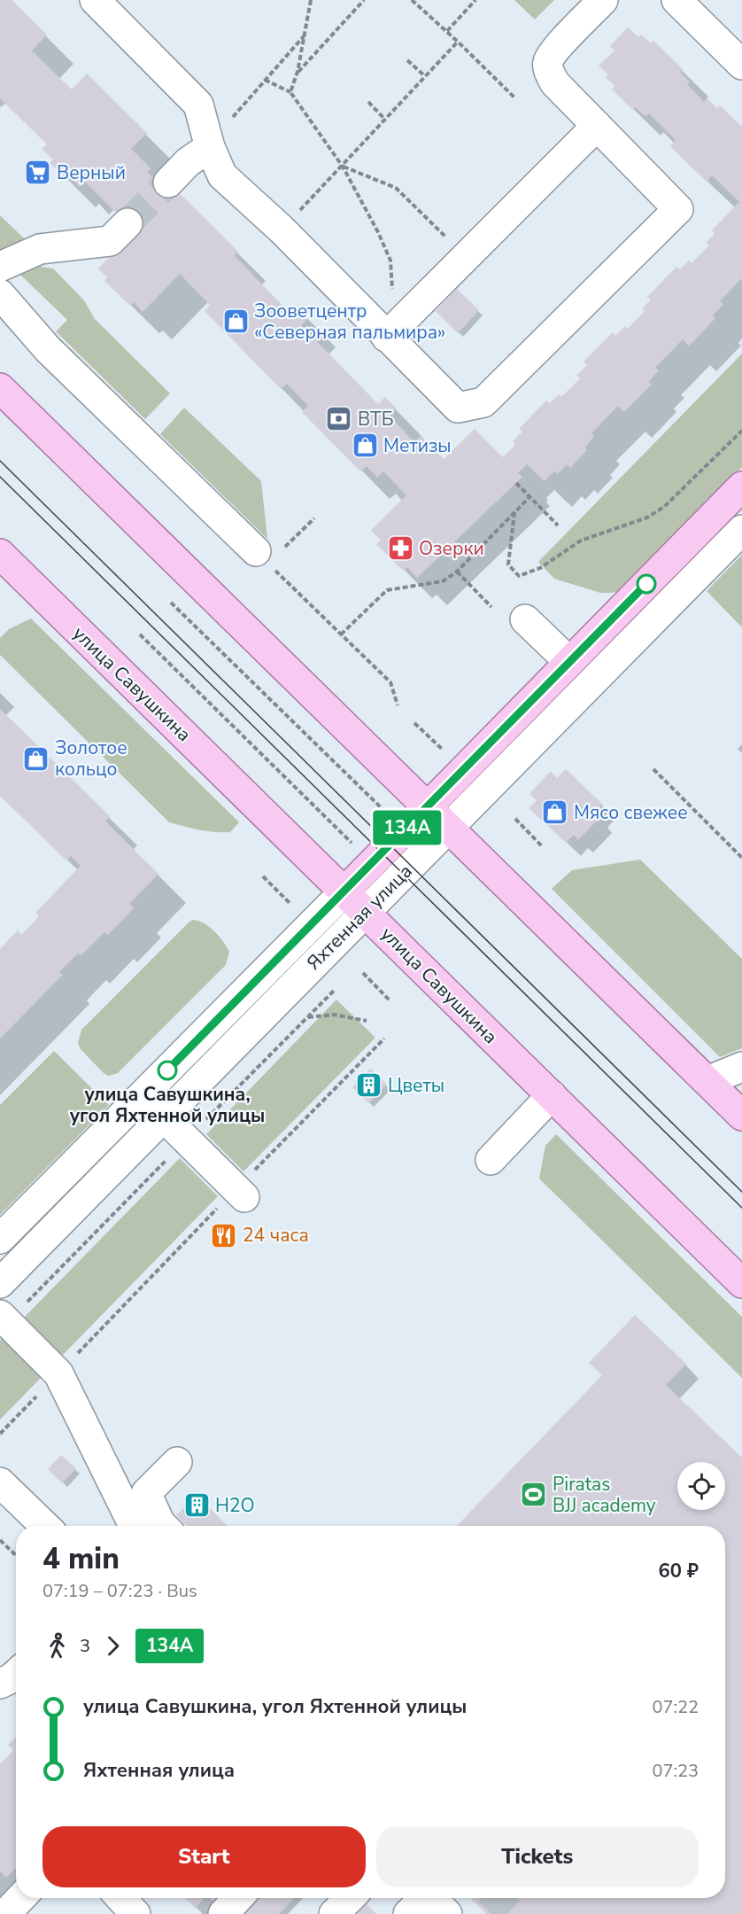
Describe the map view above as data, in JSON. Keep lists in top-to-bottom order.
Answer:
{
  "streets": {
    "main road": ["улица Савушкина", "Яхтенная улица"]
  },
  "crossings": [
    ["улица Савушкина", "Яхтенная улица"]
  ],
  "places": {
    "supermarket": ["Верный"],
    "shop": [
      "Зооветцентр «Северная пальмира»",
      "Метизы",
      "Золотое кольцо",
      "Мясо свежее"
    ],
    "bank": ["ВТБ"],
    "pharmacy": ["Озерки"],
    "other": ["улица Савушкина, угол Яхтенной улицы"],
    "building": ["Цветы", "H2O"],
    "restaurant": ["24 часа"],
    "sports": ["Piratas BJJ academy"]
  },
  "lines": ["bus line 134А"],
  "page": {
    "on_map": "134А",
    "heading": ["4 min", "07:19 – 07:23 · Bus", "60 ₽"],
    "legs": ["3", "134А"],
    "list": [
      {
        "name": "улица Савушкина, угол Яхтенной улицы",
        "value": "07:22"
      },
      {
        "name": "Яхтенная улица",
        "value": "07:23"
      }
    ],
    "buttons": ["Start", "Tickets"]
  }
}
